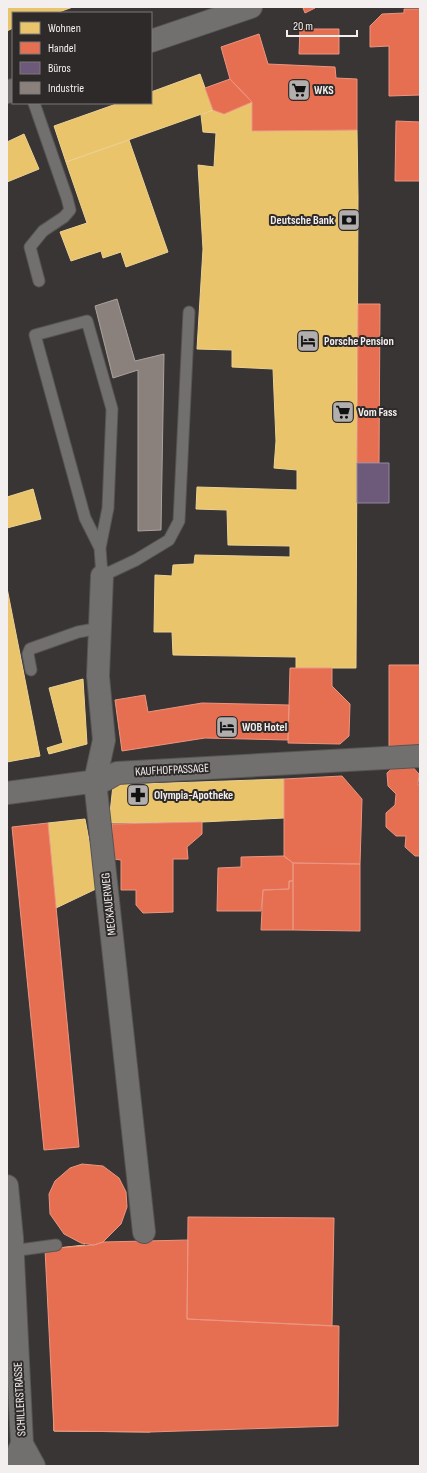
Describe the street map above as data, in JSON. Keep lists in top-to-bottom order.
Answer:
{
  "streets": {
    "street": ["KAUFHOFPASSAGE", "MECKAUERWEG", "SCHILLERSTRASSE"]
  },
  "crossings": [
    ["KAUFHOFPASSAGE", "MECKAUERWEG"]
  ],
  "places": {
    "supermarket": ["WKS", "Vom Fass"],
    "bank": ["Deutsche Bank"],
    "hotel": ["Porsche Pension", "WOB Hotel"],
    "pharmacy": ["Olympia-Apotheke"]
  },
  "legend": [
    "Wohnen",
    "Handel",
    "Büros",
    "Industrie"
  ],
  "scale_bar": "20 m"
}
